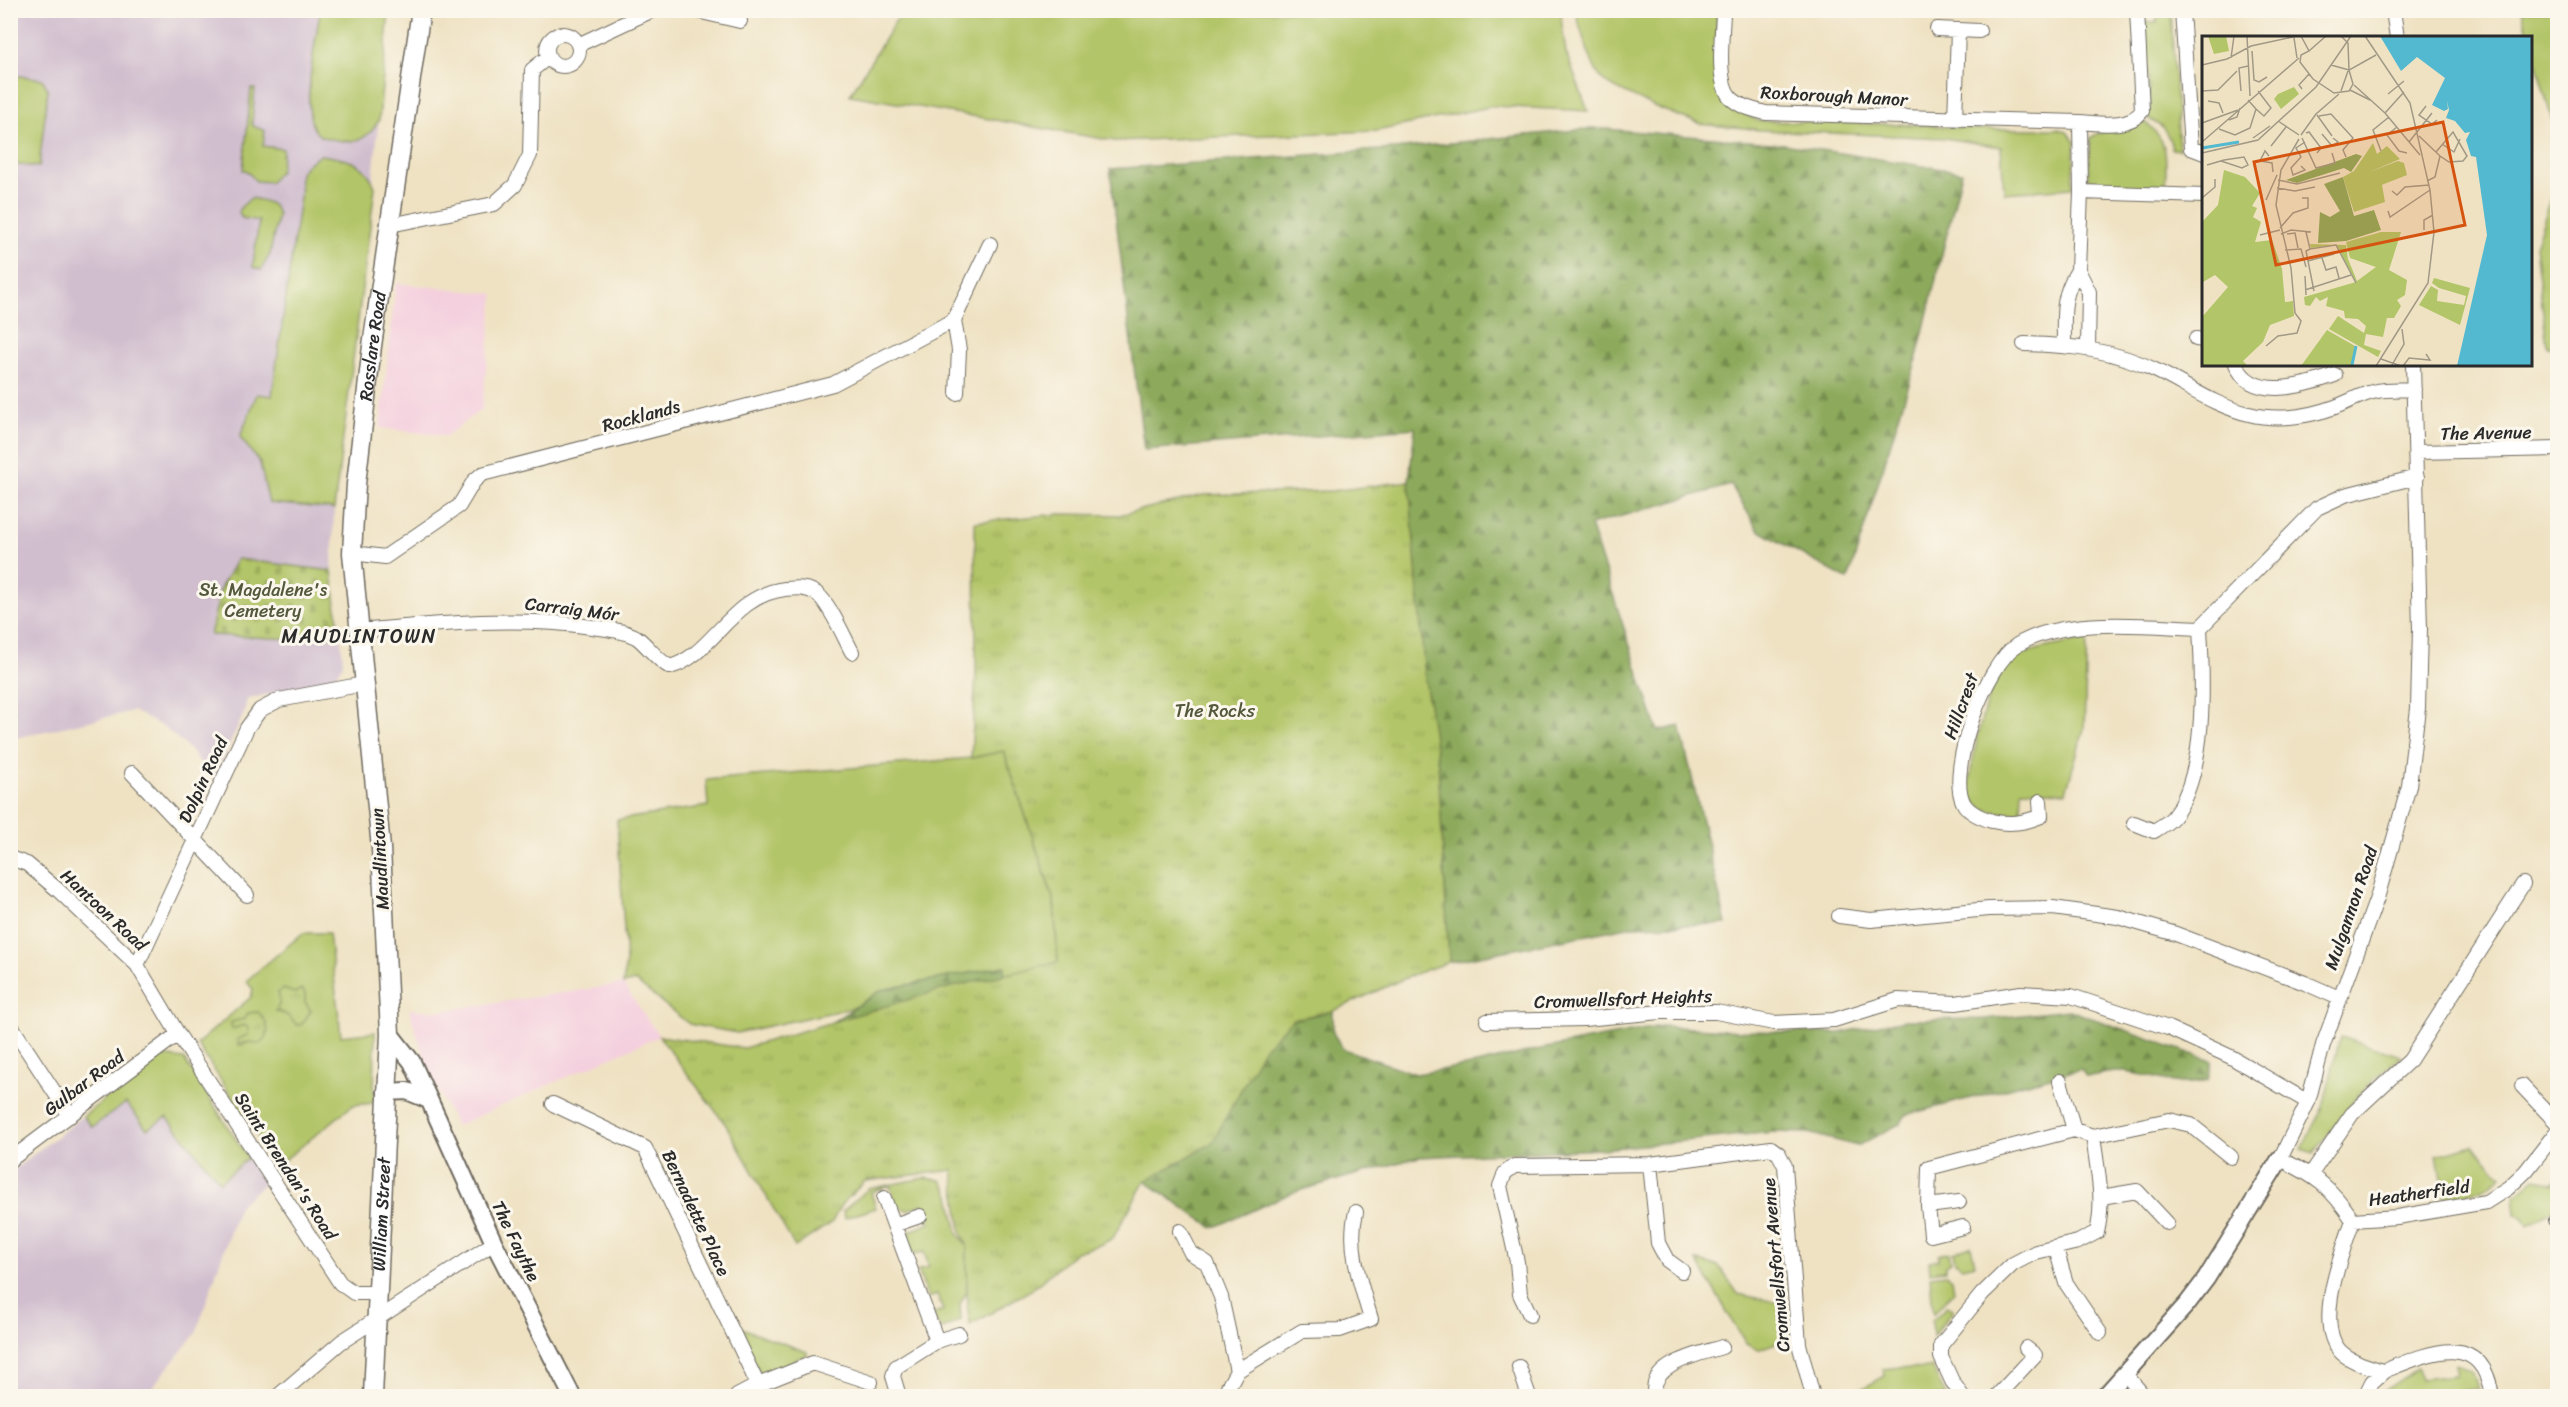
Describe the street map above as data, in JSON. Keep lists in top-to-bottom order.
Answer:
{
  "streets": {
    "main road": ["Rosslare Road", "Maudlintown", "William Street"],
    "street": [
      "Roxborough Manor",
      "Rocklands",
      "The Avenue",
      "Carraig Mór",
      "Hillcrest",
      "Dolpin Road",
      "Mulgannon Road",
      "Hantoon Road",
      "Cromwellsfort Heights",
      "Gulbar Road",
      "Saint Brendan's Road",
      "Heatherfield",
      "Bernadette Place",
      "The Faythe",
      "Cromwellsfort Avenue"
    ]
  },
  "crossings": [
    ["Rosslare Road", "Rocklands"],
    ["Rosslare Road", "Carraig Mór"],
    ["Rosslare Road", "Dolpin Road"],
    ["Rosslare Road", "Maudlintown"],
    ["The Avenue", "Mulgannon Road"],
    ["Dolpin Road", "Maudlintown"],
    ["Dolpin Road", "Hantoon Road"],
    ["Maudlintown", "William Street"],
    ["Maudlintown", "The Faythe"],
    ["Mulgannon Road", "Cromwellsfort Heights"],
    ["Mulgannon Road", "Heatherfield"],
    ["Hantoon Road", "Gulbar Road"],
    ["Hantoon Road", "Saint Brendan's Road"],
    ["Gulbar Road", "Saint Brendan's Road"],
    ["Saint Brendan's Road", "William Street"],
    ["William Street", "The Faythe"]
  ],
  "districts": ["MAUDLINTOWN"],
  "parks": ["St. Magdalene's Cemetery", "The Rocks"]
}
